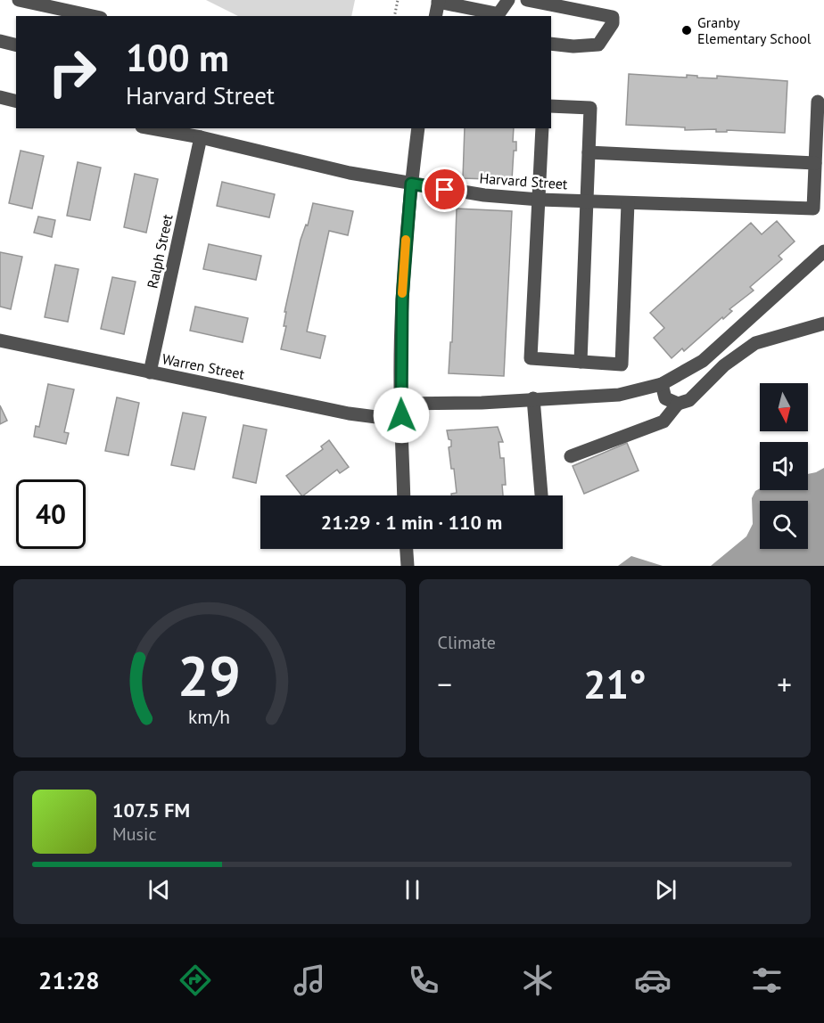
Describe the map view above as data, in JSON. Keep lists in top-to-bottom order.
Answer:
{
  "streets": {
    "street": ["Harvard Street", "Ralph Street", "Warren Street"]
  },
  "crossings": [
    ["Harvard Street", "Ralph Street"],
    ["Ralph Street", "Warren Street"]
  ],
  "places": ["Granby Elementary School"],
  "north": "bottom",
  "page": {
    "turn": ["100 m", "Harvard Street"],
    "limit": "40",
    "trip": "21:29 · 1 min · 110 m",
    "tile": "Climate",
    "heat": ["−", "21°", "+"],
    "song": ["107.5 FM", "Music"],
    "tabs": "21:28",
    "gauge": ["29", "km/h"]
  }
}
